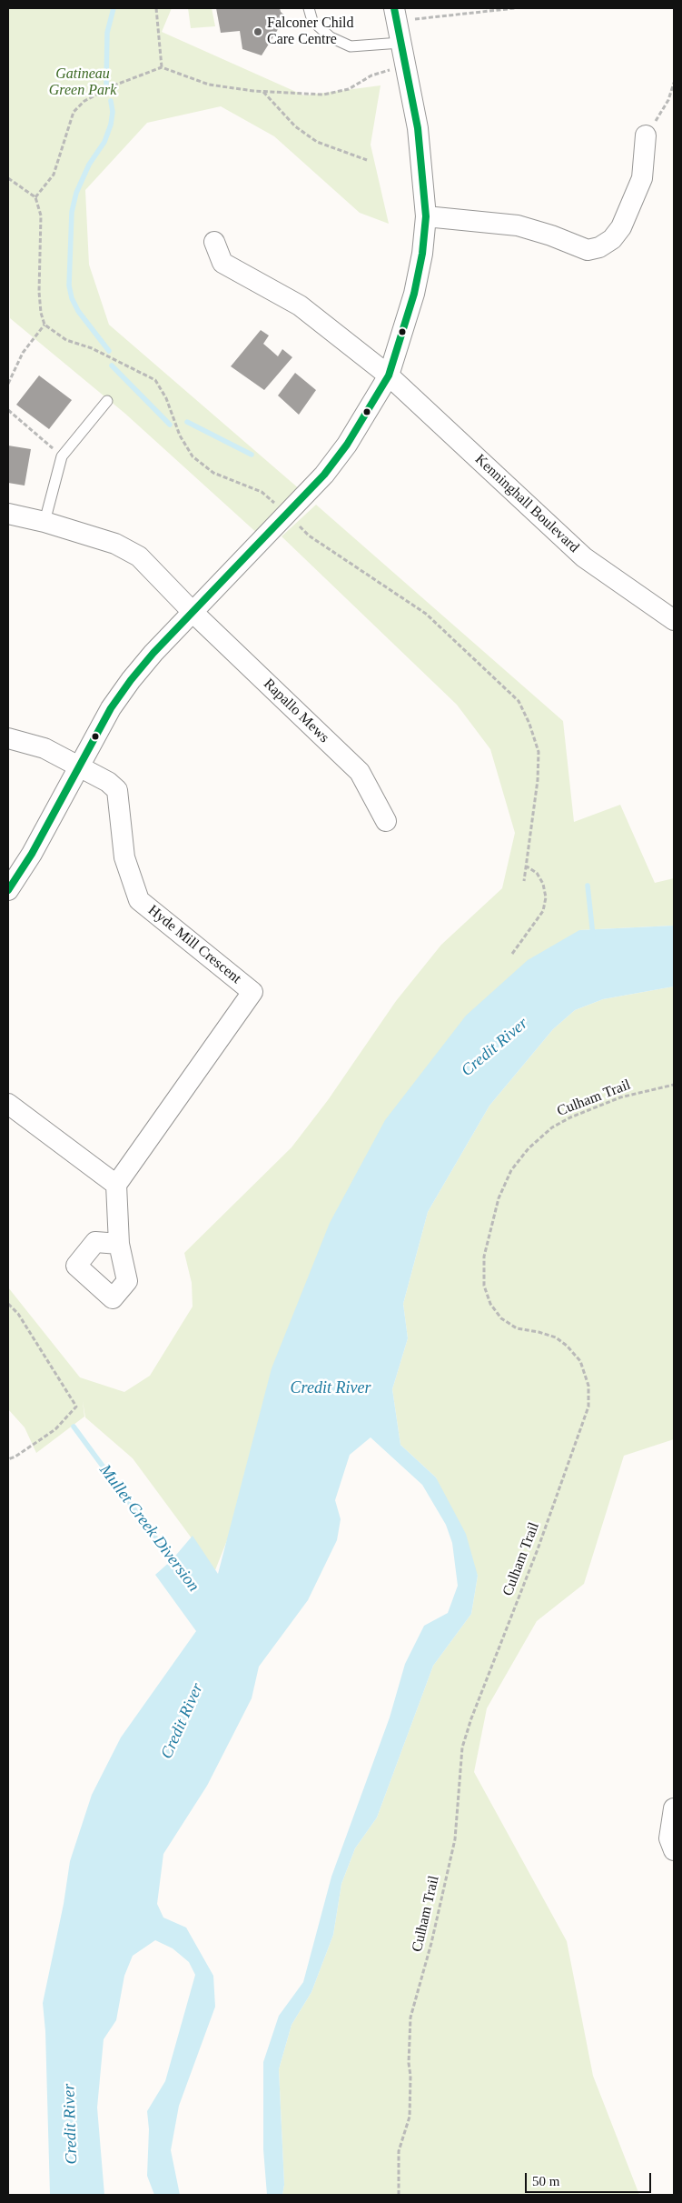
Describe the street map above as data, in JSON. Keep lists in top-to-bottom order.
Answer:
{
  "streets": {
    "street": ["Kenninghall Boulevard", "Rapallo Mews", "Hyde Mill Crescent"],
    "path": ["Culham Trail"]
  },
  "water": ["Credit River", "Mullet Creek Diversion"],
  "parks": ["Gatineau Green Park"],
  "places": ["Falconer Child Care Centre"],
  "scale_bar": "50 m"
}
